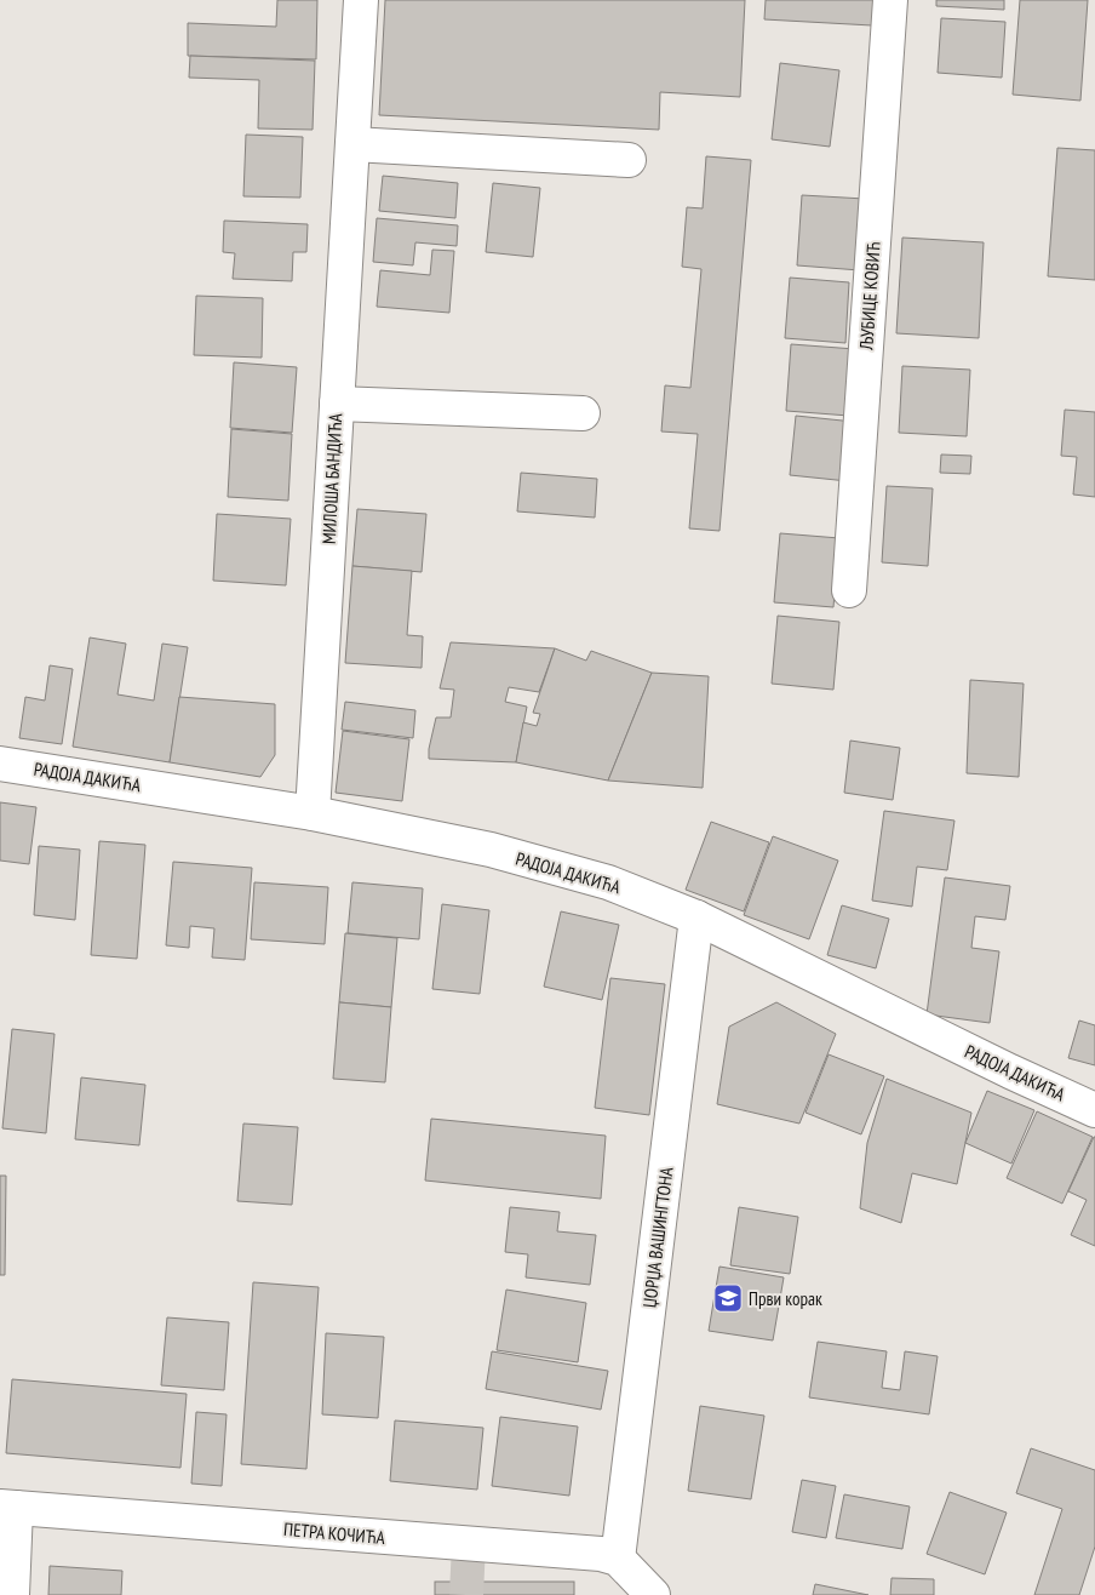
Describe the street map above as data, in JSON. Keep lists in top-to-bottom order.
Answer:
{
  "streets": {
    "street": [
      "ЉУБИЦЕ КОВИЋ",
      "МИЛОША БАНДИЋА",
      "РАДОЈА ДАКИЋА",
      "ЏОРЏА ВАШИНГТОНА",
      "ПЕТРА КОЧИЋА"
    ]
  },
  "crossings": [
    ["МИЛОША БАНДИЋА", "РАДОЈА ДАКИЋА"],
    ["РАДОЈА ДАКИЋА", "ЏОРЏА ВАШИНГТОНА"],
    ["ЏОРЏА ВАШИНГТОНА", "ПЕТРА КОЧИЋА"]
  ],
  "places": {
    "school or university": ["Први корак"]
  }
}
